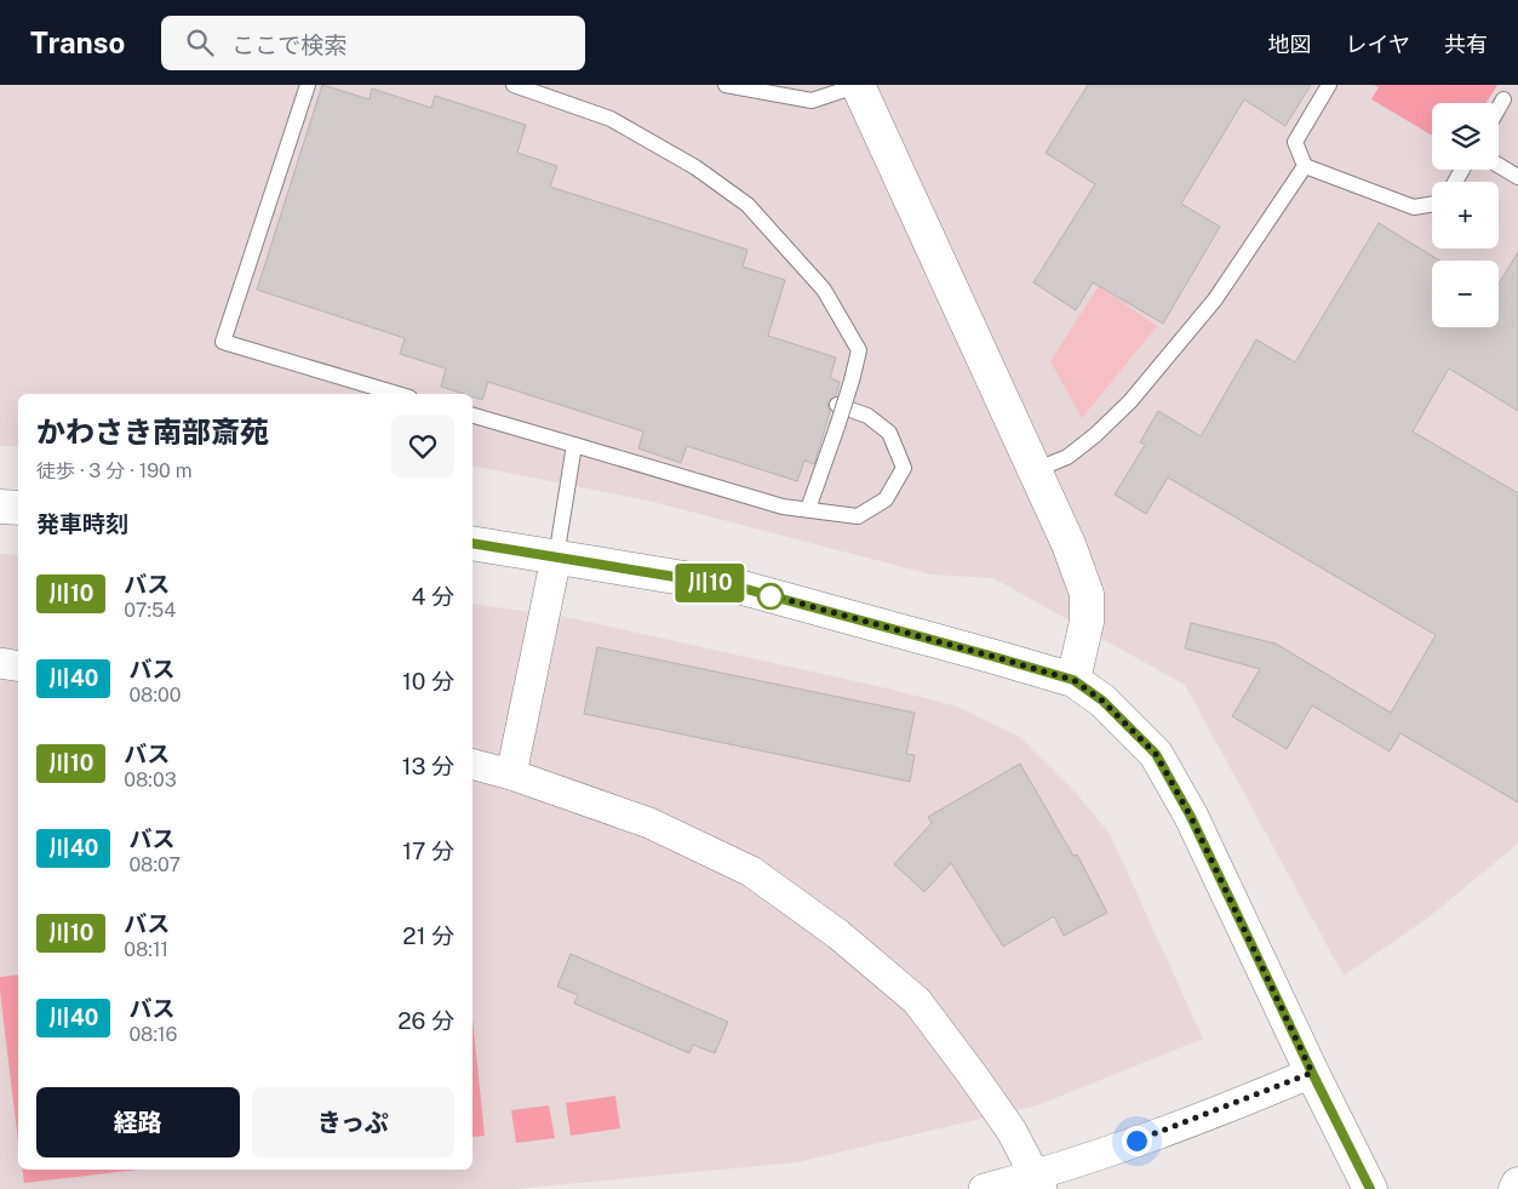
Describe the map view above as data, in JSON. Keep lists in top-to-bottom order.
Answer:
{
  "lines": ["bus line 川10"],
  "page": {
    "header": "Transo",
    "search": "ここで検索",
    "nav": ["地図", "レイヤ", "共有"],
    "on_map": "川10",
    "map_buttons": ["+", "−"],
    "heading": [
      ["かわさき南部斎苑", "徒歩 · 3 分 · 190 m"],
      "発車時刻"
    ],
    "list": [
      {
        "mark": "川10",
        "name": "バス",
        "note": "07:54",
        "value": "4 分"
      },
      {
        "mark": "川40",
        "name": "バス",
        "note": "08:00",
        "value": "10 分"
      },
      {
        "mark": "川10",
        "name": "バス",
        "note": "08:03",
        "value": "13 分"
      },
      {
        "mark": "川40",
        "name": "バス",
        "note": "08:07",
        "value": "17 分"
      },
      {
        "mark": "川10",
        "name": "バス",
        "note": "08:11",
        "value": "21 分"
      },
      {
        "mark": "川40",
        "name": "バス",
        "note": "08:16",
        "value": "26 分"
      }
    ],
    "buttons": ["経路", "きっぷ"]
  }
}
